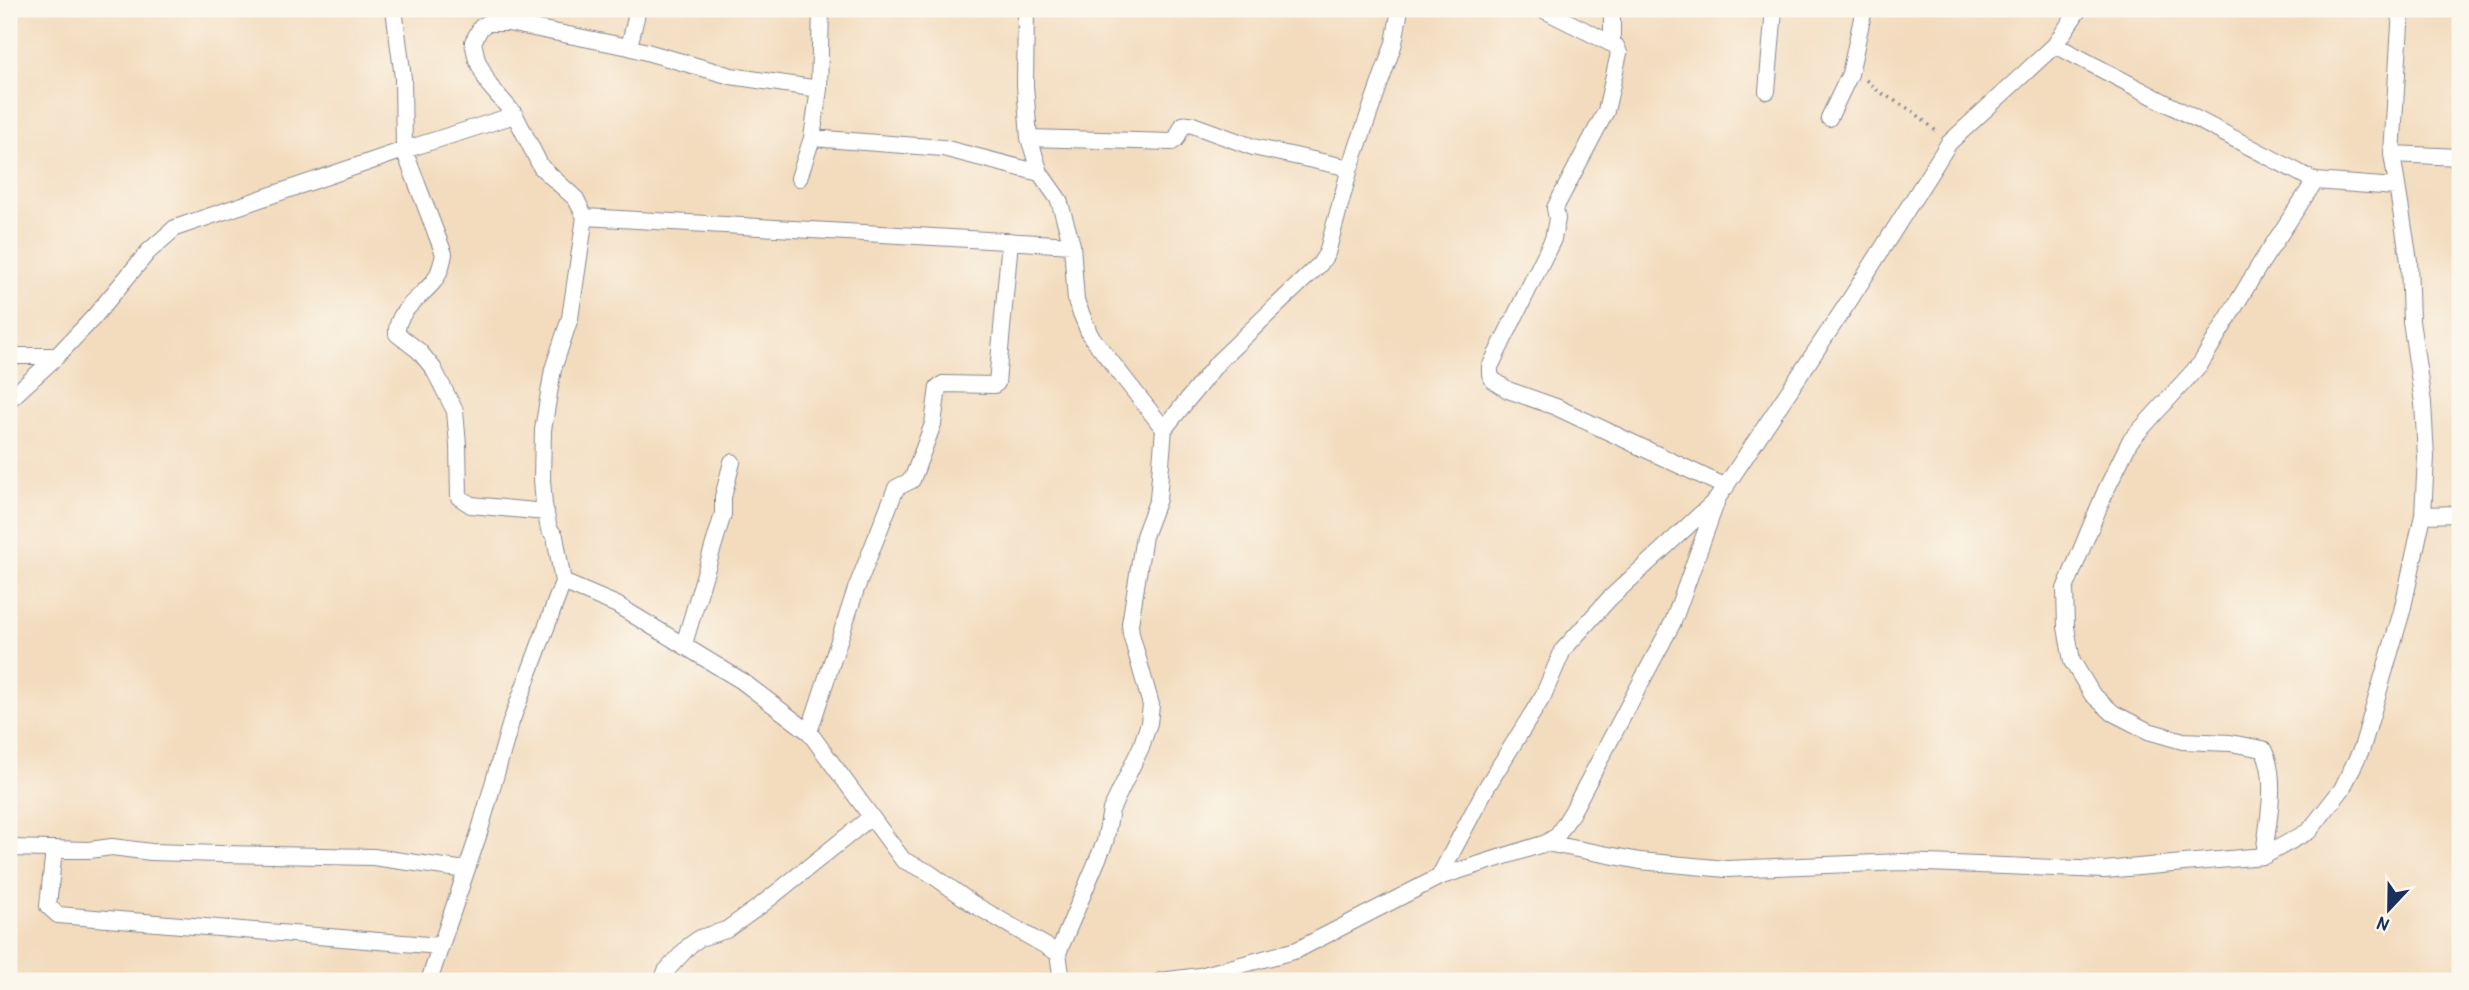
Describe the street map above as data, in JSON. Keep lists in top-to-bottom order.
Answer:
{
  "north": "bottom"
}
